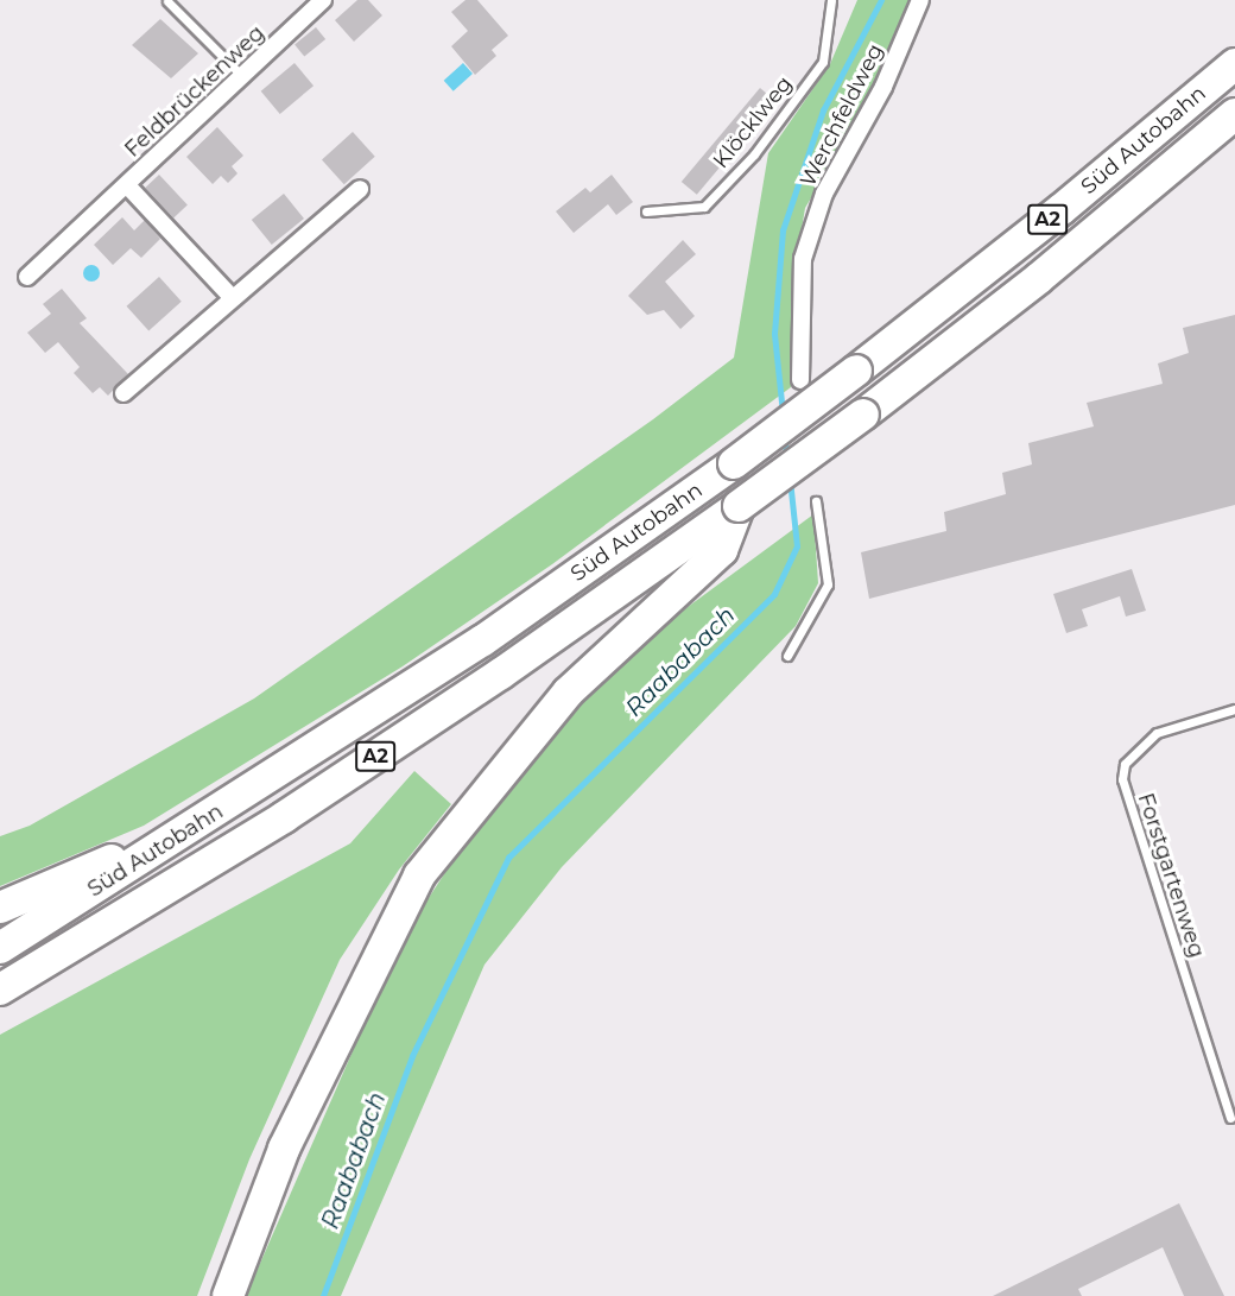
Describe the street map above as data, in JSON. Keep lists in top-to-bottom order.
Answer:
{
  "streets": {
    "highway": ["Süd Autobahn", "A2"],
    "street": ["Feldbrückenweg", "Werchfeldweg"],
    "lane": ["Klöcklweg", "Forstgartenweg"]
  },
  "water": ["Raababach"]
}
